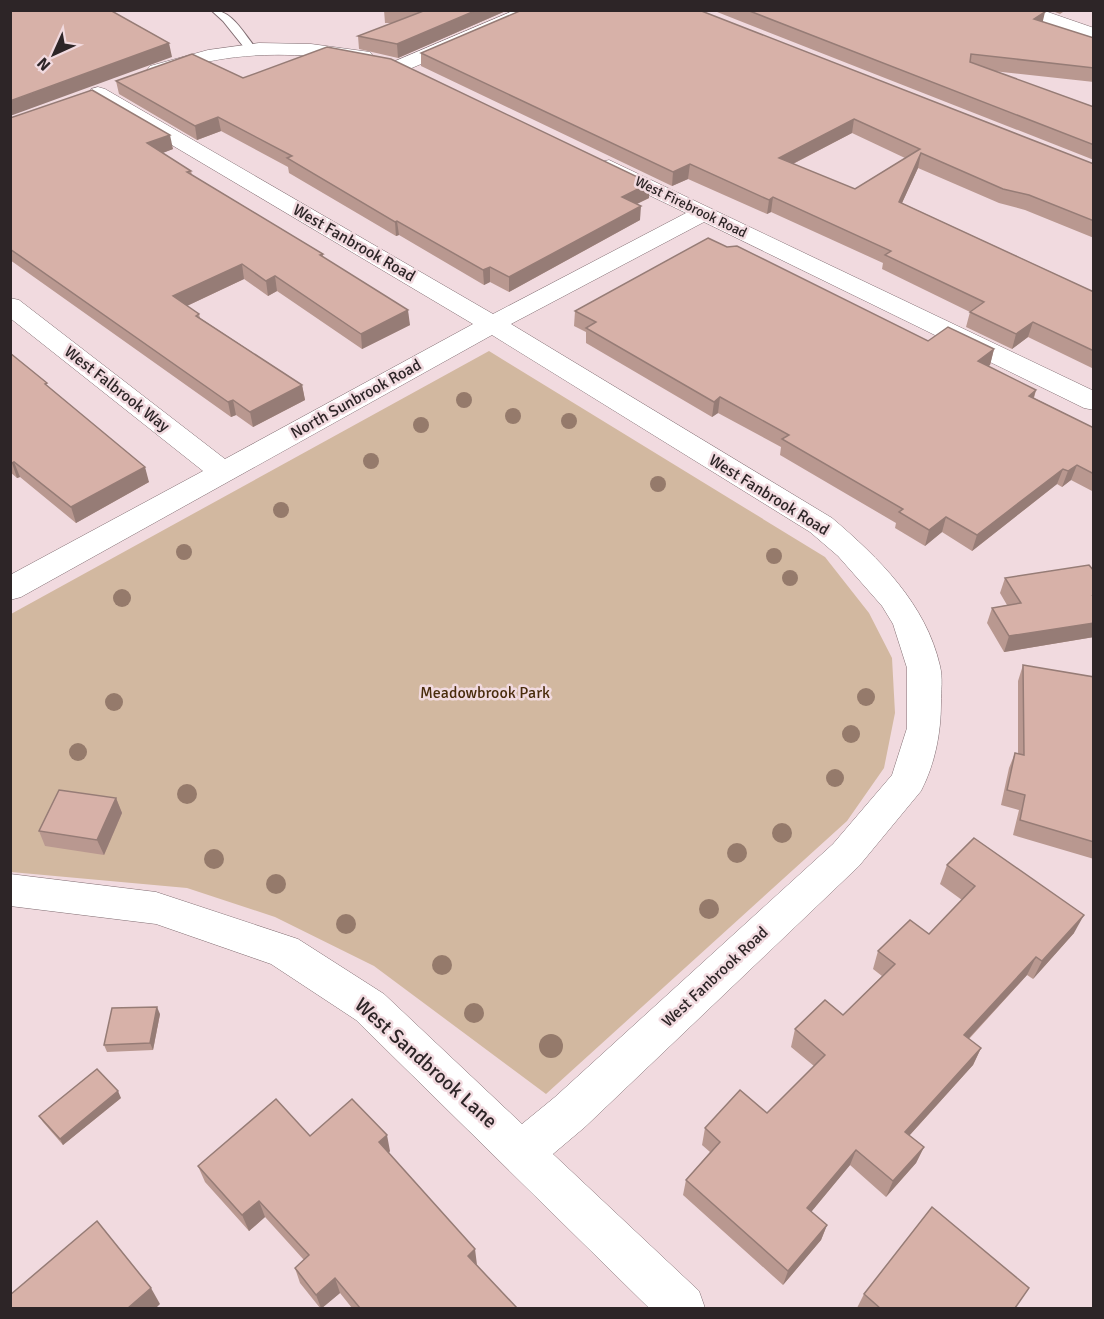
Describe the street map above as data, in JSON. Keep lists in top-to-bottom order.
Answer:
{
  "streets": {
    "street": [
      "West Firebrook Road",
      "West Fanbrook Road",
      "West Falbrook Way",
      "North Sunbrook Road",
      "West Sandbrook Lane"
    ]
  },
  "crossings": [
    ["West Firebrook Road", "North Sunbrook Road"],
    ["West Fanbrook Road", "North Sunbrook Road"],
    ["West Fanbrook Road", "West Sandbrook Lane"],
    ["West Falbrook Way", "North Sunbrook Road"]
  ],
  "parks": ["Meadowbrook Park"],
  "north": "bottom left"
}
